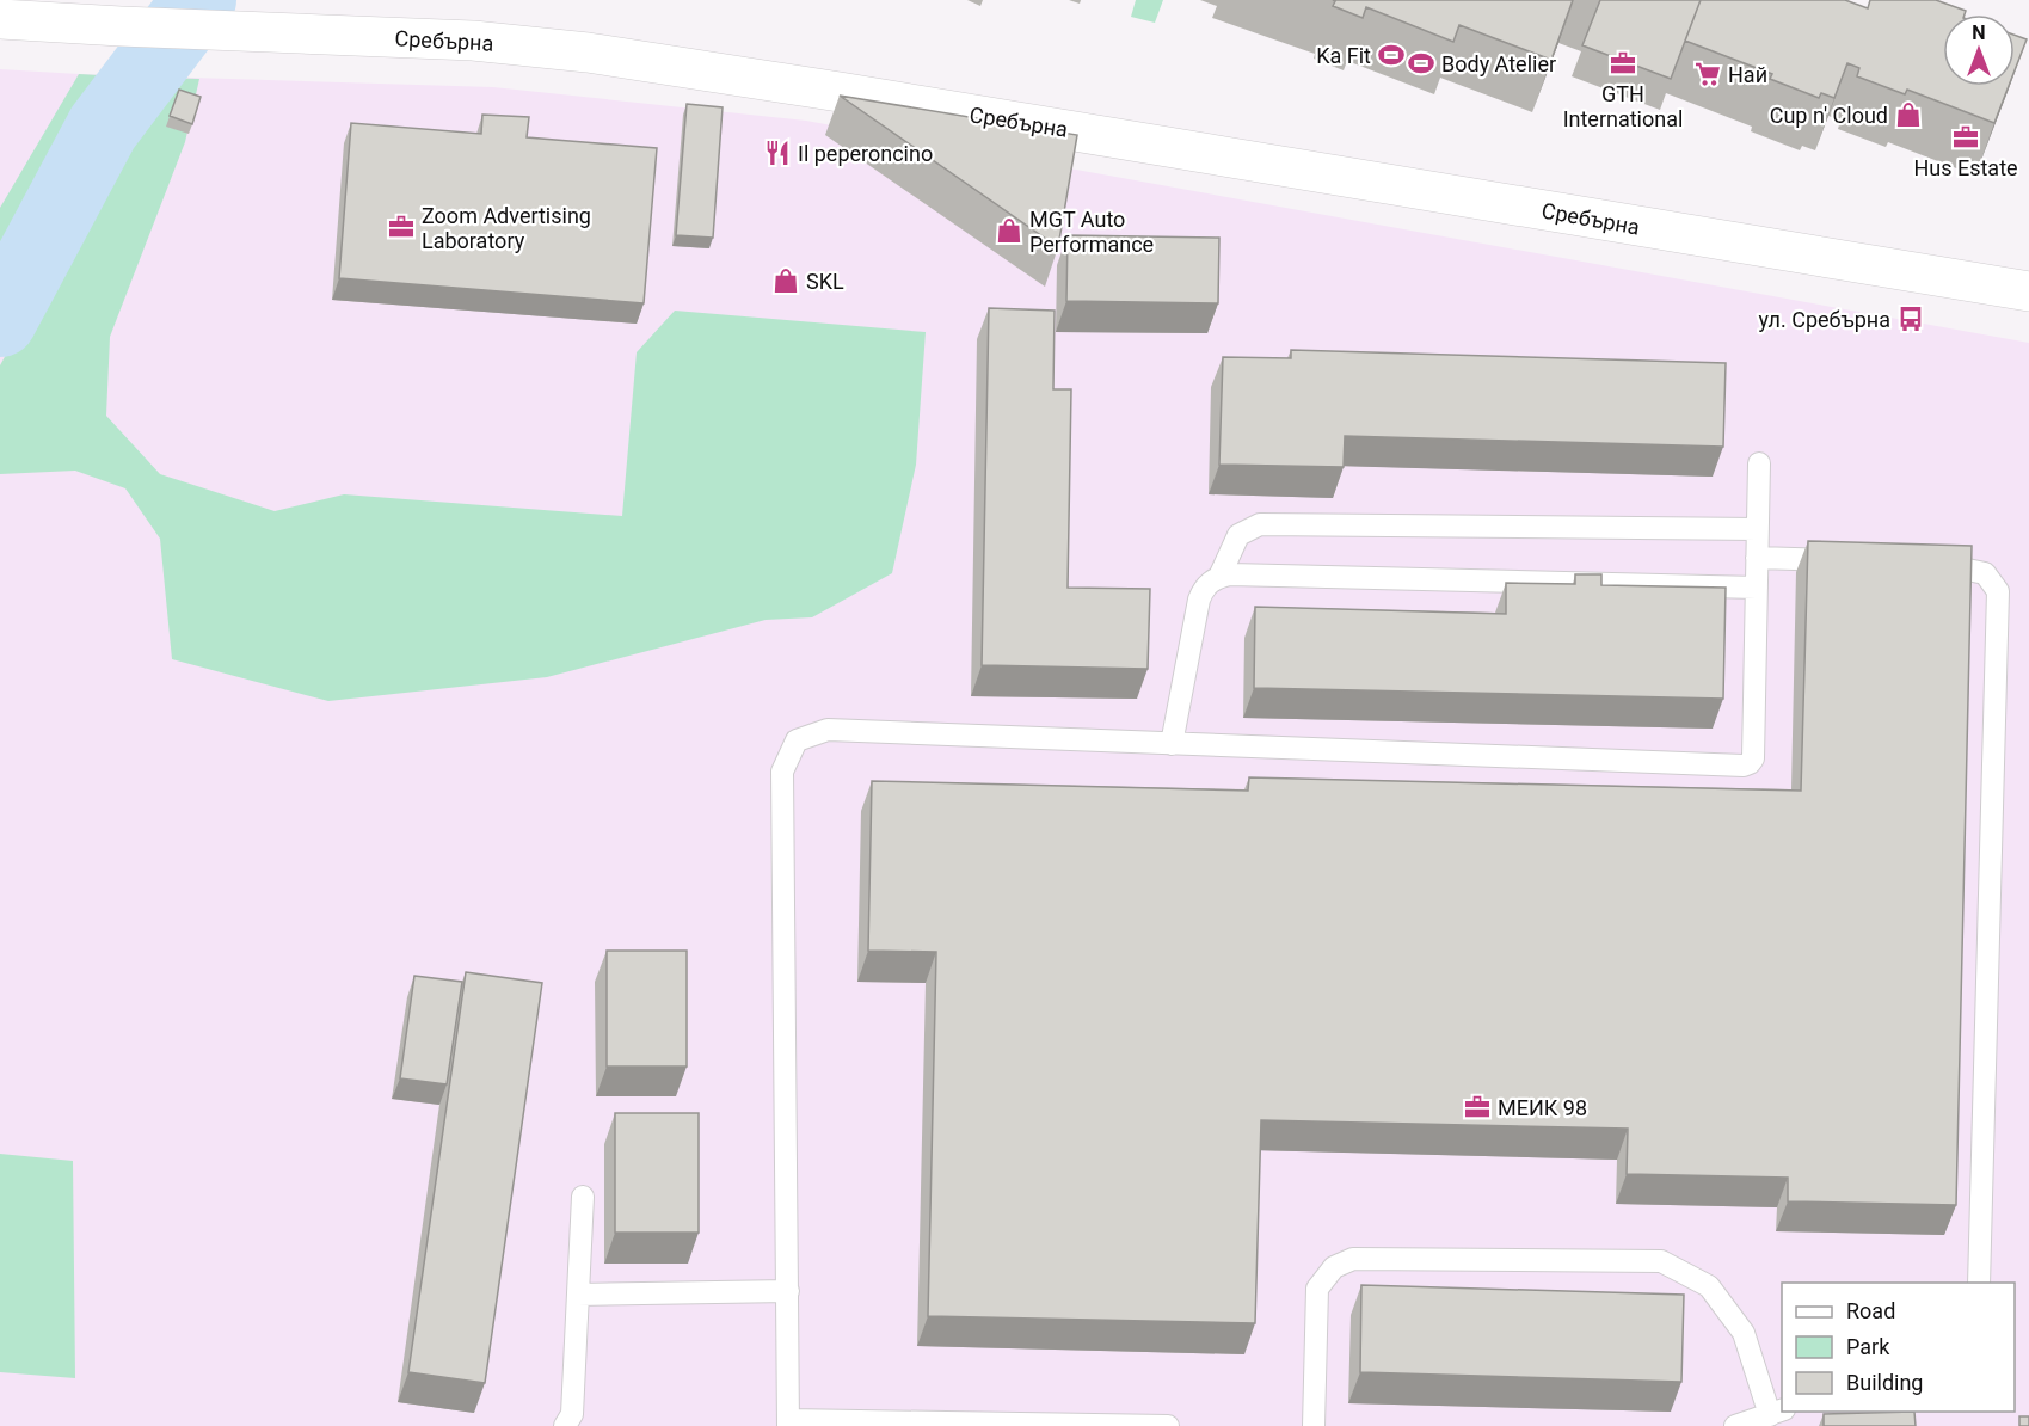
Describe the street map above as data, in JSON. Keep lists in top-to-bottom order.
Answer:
{
  "streets": {
    "street": ["Сребърна"]
  },
  "places": {
    "sports": ["Ka Fit", "Body Atelier"],
    "office": [
      "GTH International",
      "Hus Estate",
      "Zoom Advertising Laboratory",
      "МЕИК 98"
    ],
    "supermarket": ["Най"],
    "shop": ["Cup n' Cloud", "MGT Auto Performance", "SKL"],
    "restaurant": ["Il peperoncino"],
    "bus stop": ["ул. Сребърна"]
  },
  "legend": ["Road", "Park", "Building"],
  "north": "top"
}
